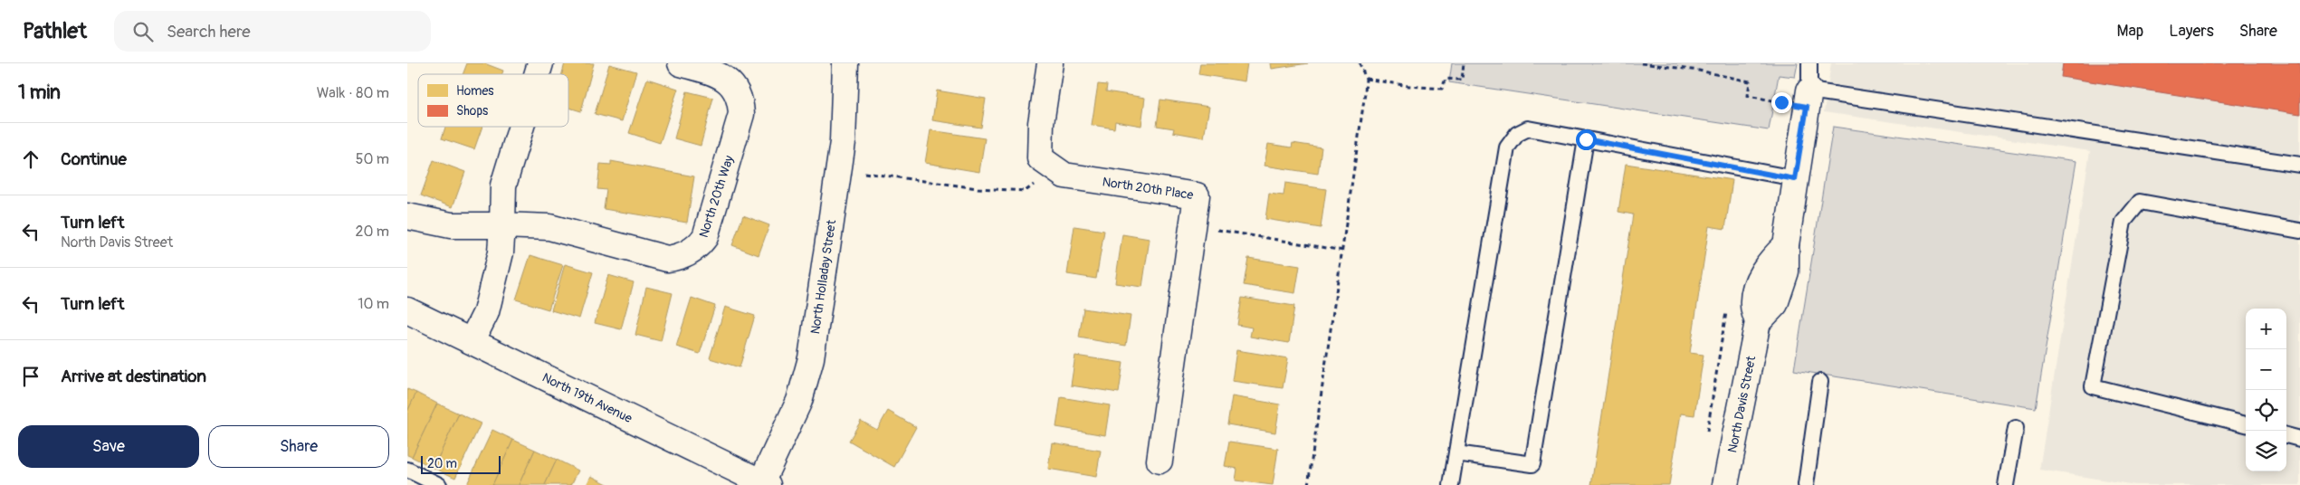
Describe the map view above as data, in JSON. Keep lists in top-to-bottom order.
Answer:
{
  "streets": {
    "street": [
      "North 20th Place",
      "North 20th Way",
      "North Holladay Street",
      "North 19th Avenue",
      "North Davis Street"
    ]
  },
  "crossings": [
    ["North Holladay Street", "North 19th Avenue"]
  ],
  "legend": ["Homes", "Shops"],
  "scale_bar": "20 m",
  "page": {
    "header": "Pathlet",
    "search": "Search here",
    "nav": ["Map", "Layers", "Share"],
    "heading": ["1 min", "Walk · 80 m"],
    "list": [
      ["Continue", "50 m"],
      ["Turn left", "North Davis Street", "20 m"],
      ["Turn left", "10 m"],
      "Arrive at destination"
    ],
    "map_buttons": ["+", "−"],
    "buttons": ["Save", "Share"],
    "scale": "20 m"
  }
}
